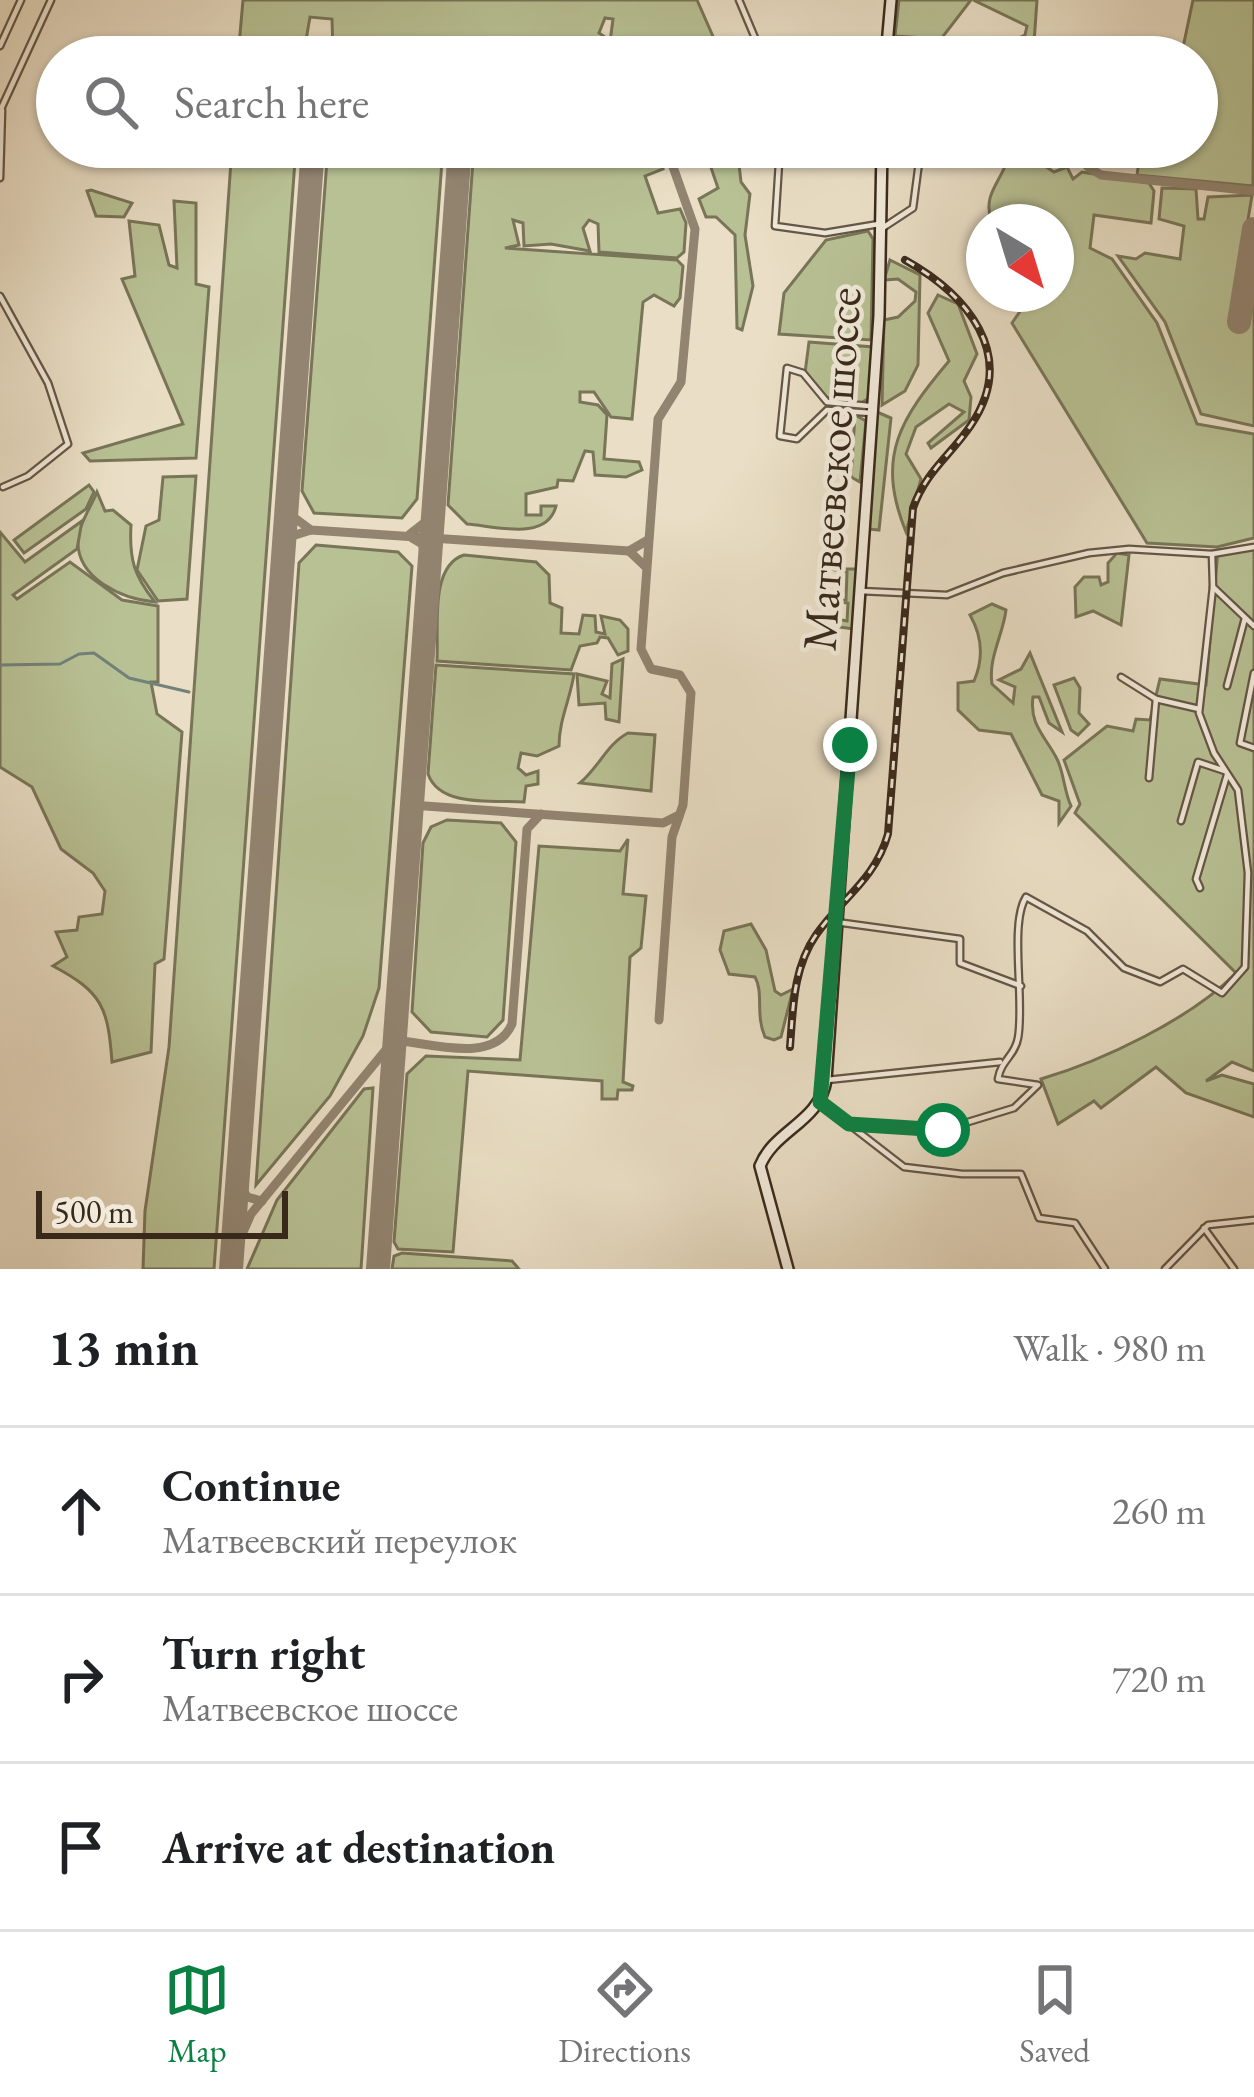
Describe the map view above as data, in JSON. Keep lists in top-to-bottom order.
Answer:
{
  "streets": {
    "main road": ["Матвеевское шоссе"]
  },
  "scale_bar": "500 m",
  "north": "bottom right",
  "page": {
    "search": "Search here",
    "scale": "500 m",
    "heading": ["13 min", "Walk · 980 m"],
    "list": [
      ["Continue", "Матвеевский переулок", "260 m"],
      ["Turn right", "Матвеевское шоссе", "720 m"],
      "Arrive at destination"
    ],
    "nav": ["Map", "Directions", "Saved"]
  }
}
